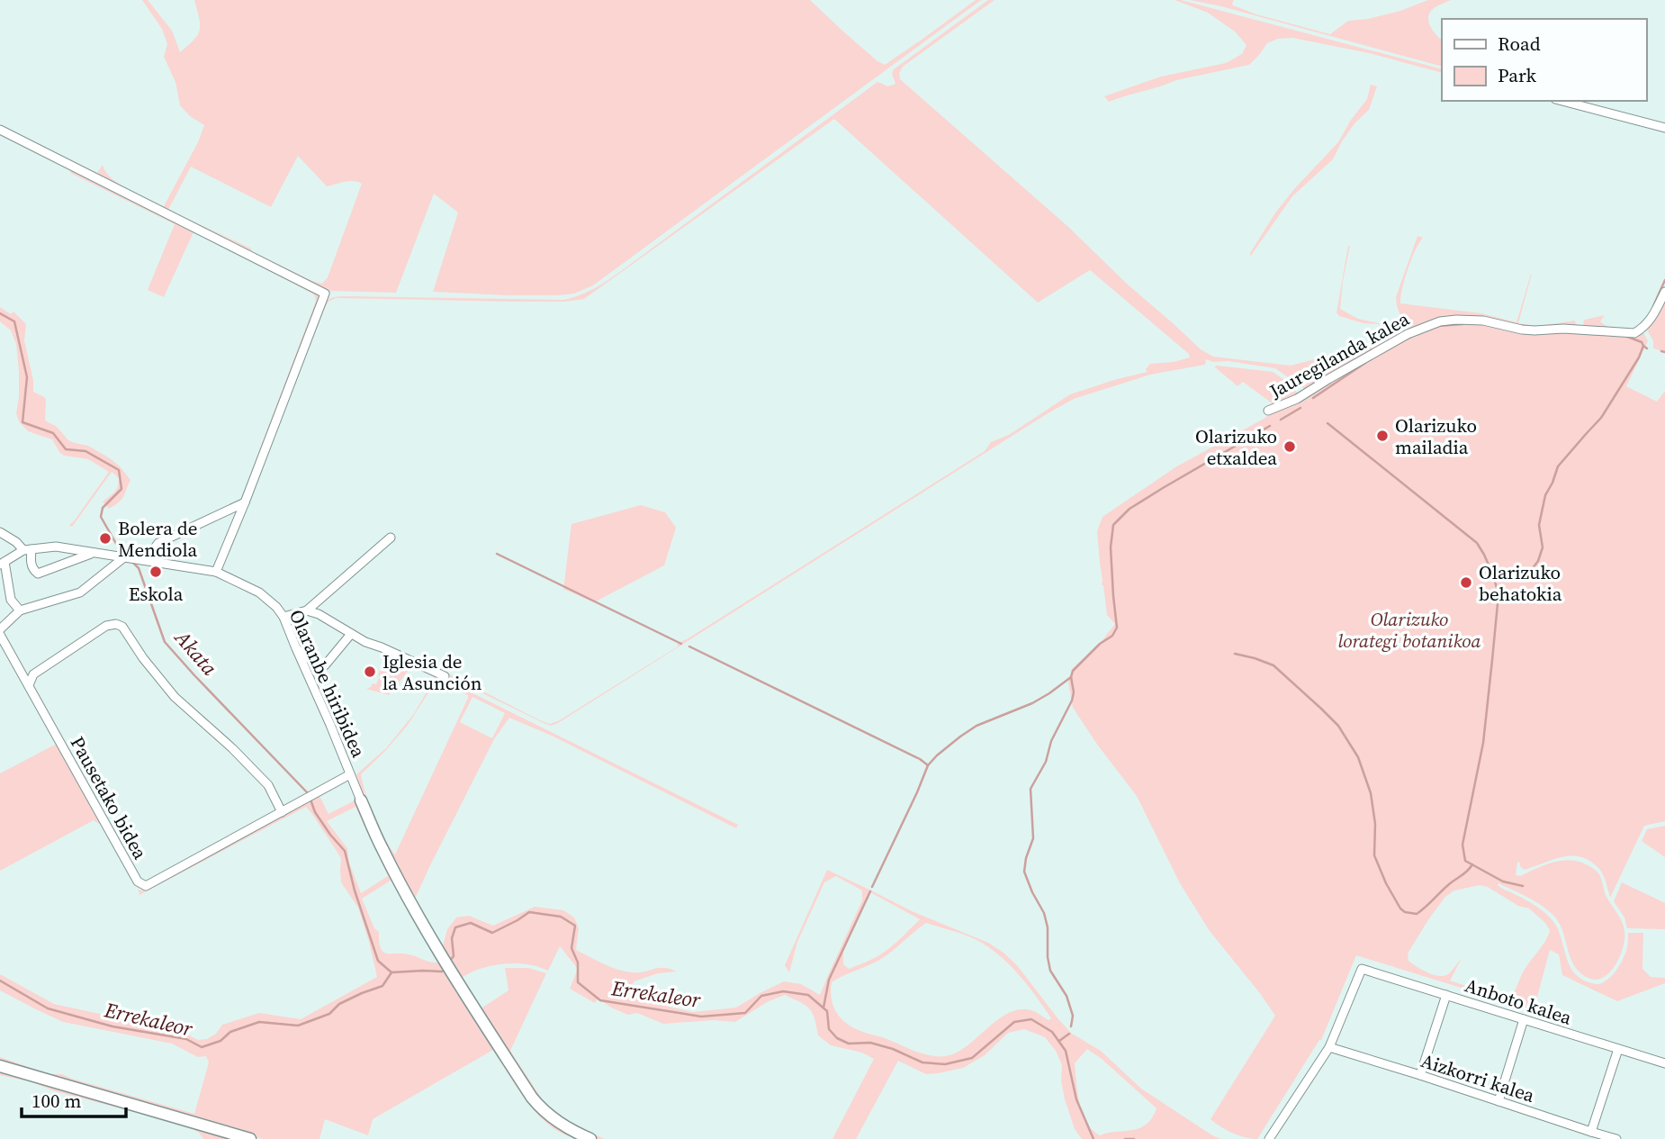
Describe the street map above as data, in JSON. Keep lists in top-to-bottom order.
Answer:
{
  "streets": {
    "street": [
      "Jauregilanda kalea",
      "Olaranbe hiribidea",
      "Pausetako bidea",
      "Anboto kalea",
      "Aizkorri kalea"
    ]
  },
  "crossings": [
    ["Olaranbe hiribidea", "Pausetako bidea"],
    ["Anboto kalea", "Aizkorri kalea"]
  ],
  "water": ["Akata", "Errekaleor"],
  "parks": ["Olarizuko lorategi botanikoa"],
  "places": [
    "Olarizuko mailadia",
    "Olarizuko etxaldea",
    "Bolera de Mendiola",
    "Eskola",
    "Olarizuko behatokia",
    "Iglesia de la Asunción"
  ],
  "legend": ["Road", "Park"],
  "scale_bar": "100 m"
}
